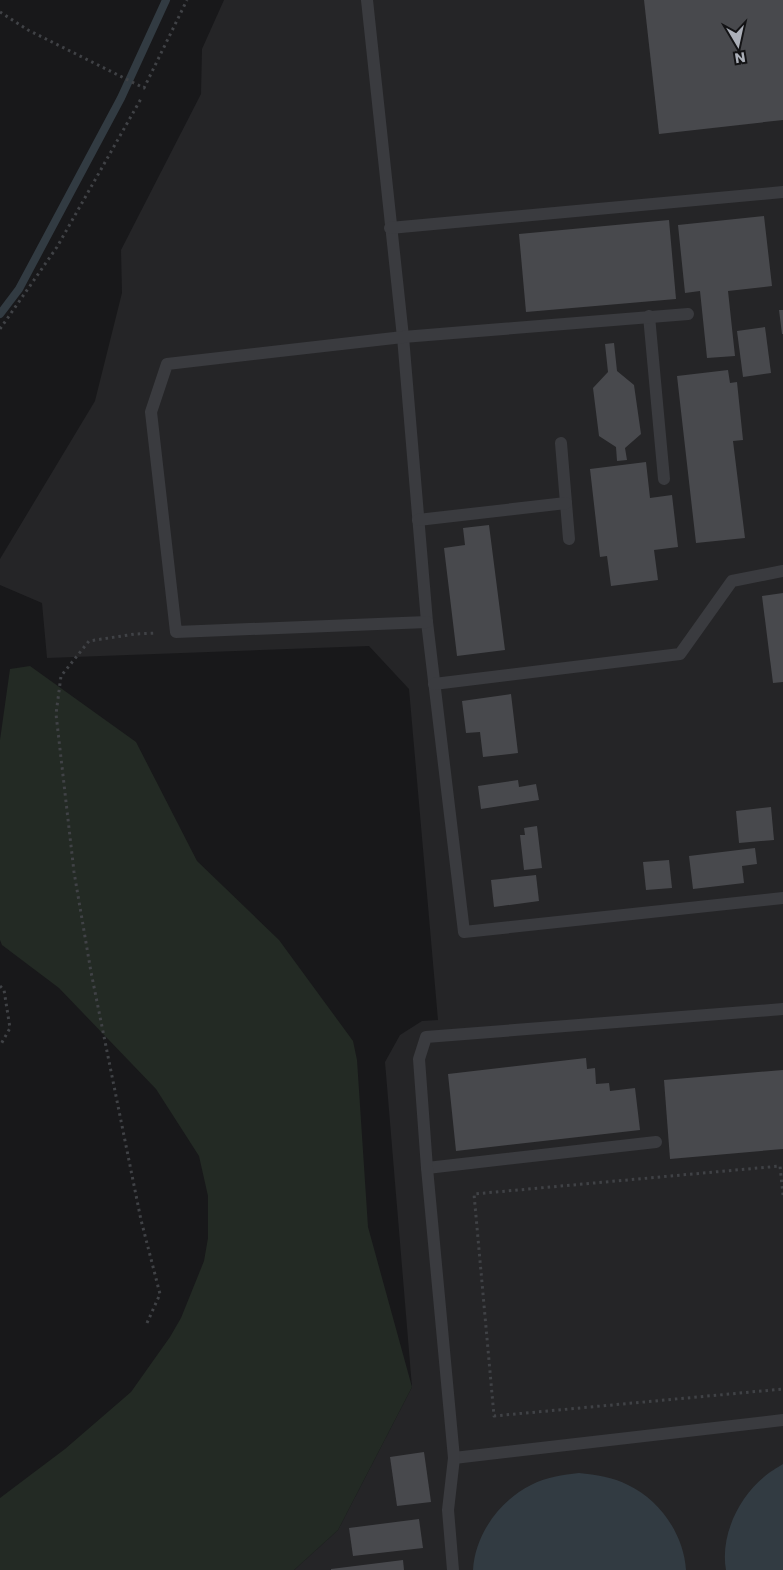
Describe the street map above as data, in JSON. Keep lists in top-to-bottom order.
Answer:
{
  "north": "bottom"
}
